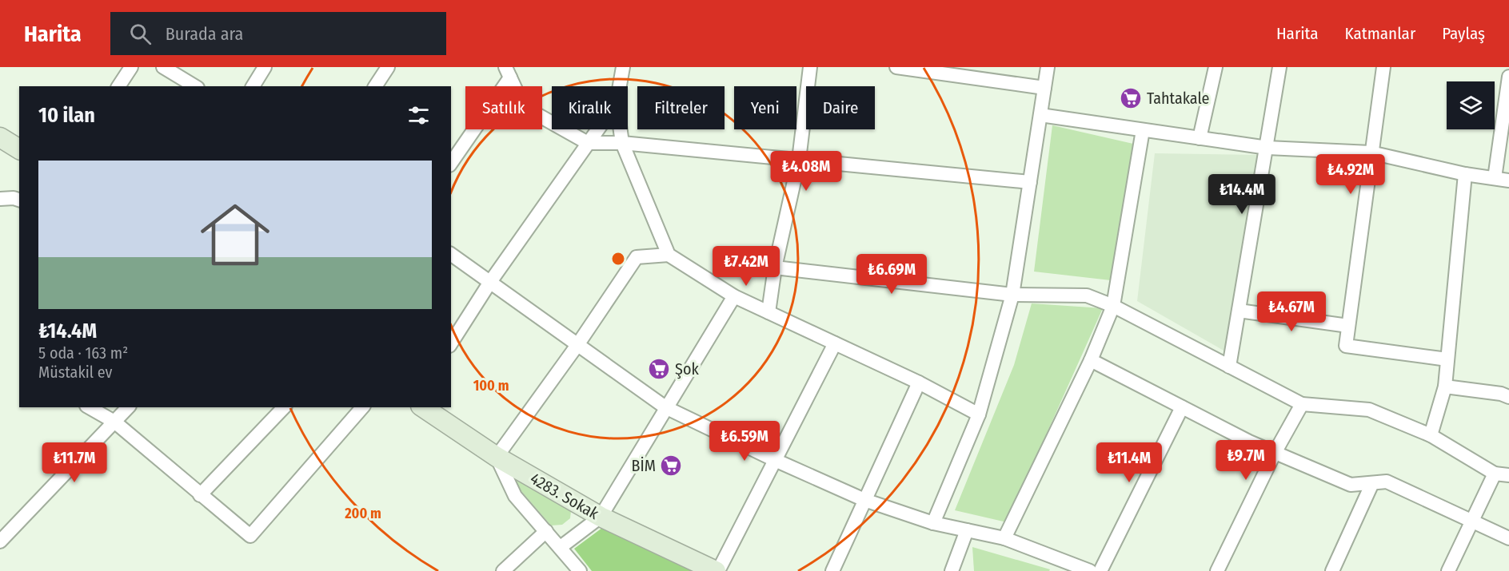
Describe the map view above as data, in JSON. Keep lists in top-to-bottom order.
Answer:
{
  "streets": {
    "street": ["4283. Sokak"]
  },
  "places": {
    "supermarket": ["Tahtakale", "Şok", "BİM"]
  },
  "page": {
    "header": "Harita",
    "search": "Burada ara",
    "nav": ["Harita", "Katmanlar", "Paylaş"],
    "chip": [
      "Satılık",
      "Kiralık",
      "Filtreler",
      "Yeni",
      "Daire"
    ],
    "heading": "10 ilan",
    "list": [
      {
        "name": "₺14.4M",
        "note": "5 oda · 163 m² · Müstakil ev"
      }
    ],
    "price": [
      "₺4.08M",
      "₺4.92M",
      "₺14.4M",
      "₺7.42M",
      "₺6.69M",
      "₺4.67M",
      "₺6.59M",
      "₺9.7M",
      "₺11.7M",
      "₺11.4M"
    ]
  },
  "rings": ["100 m", "200 m"]
}
